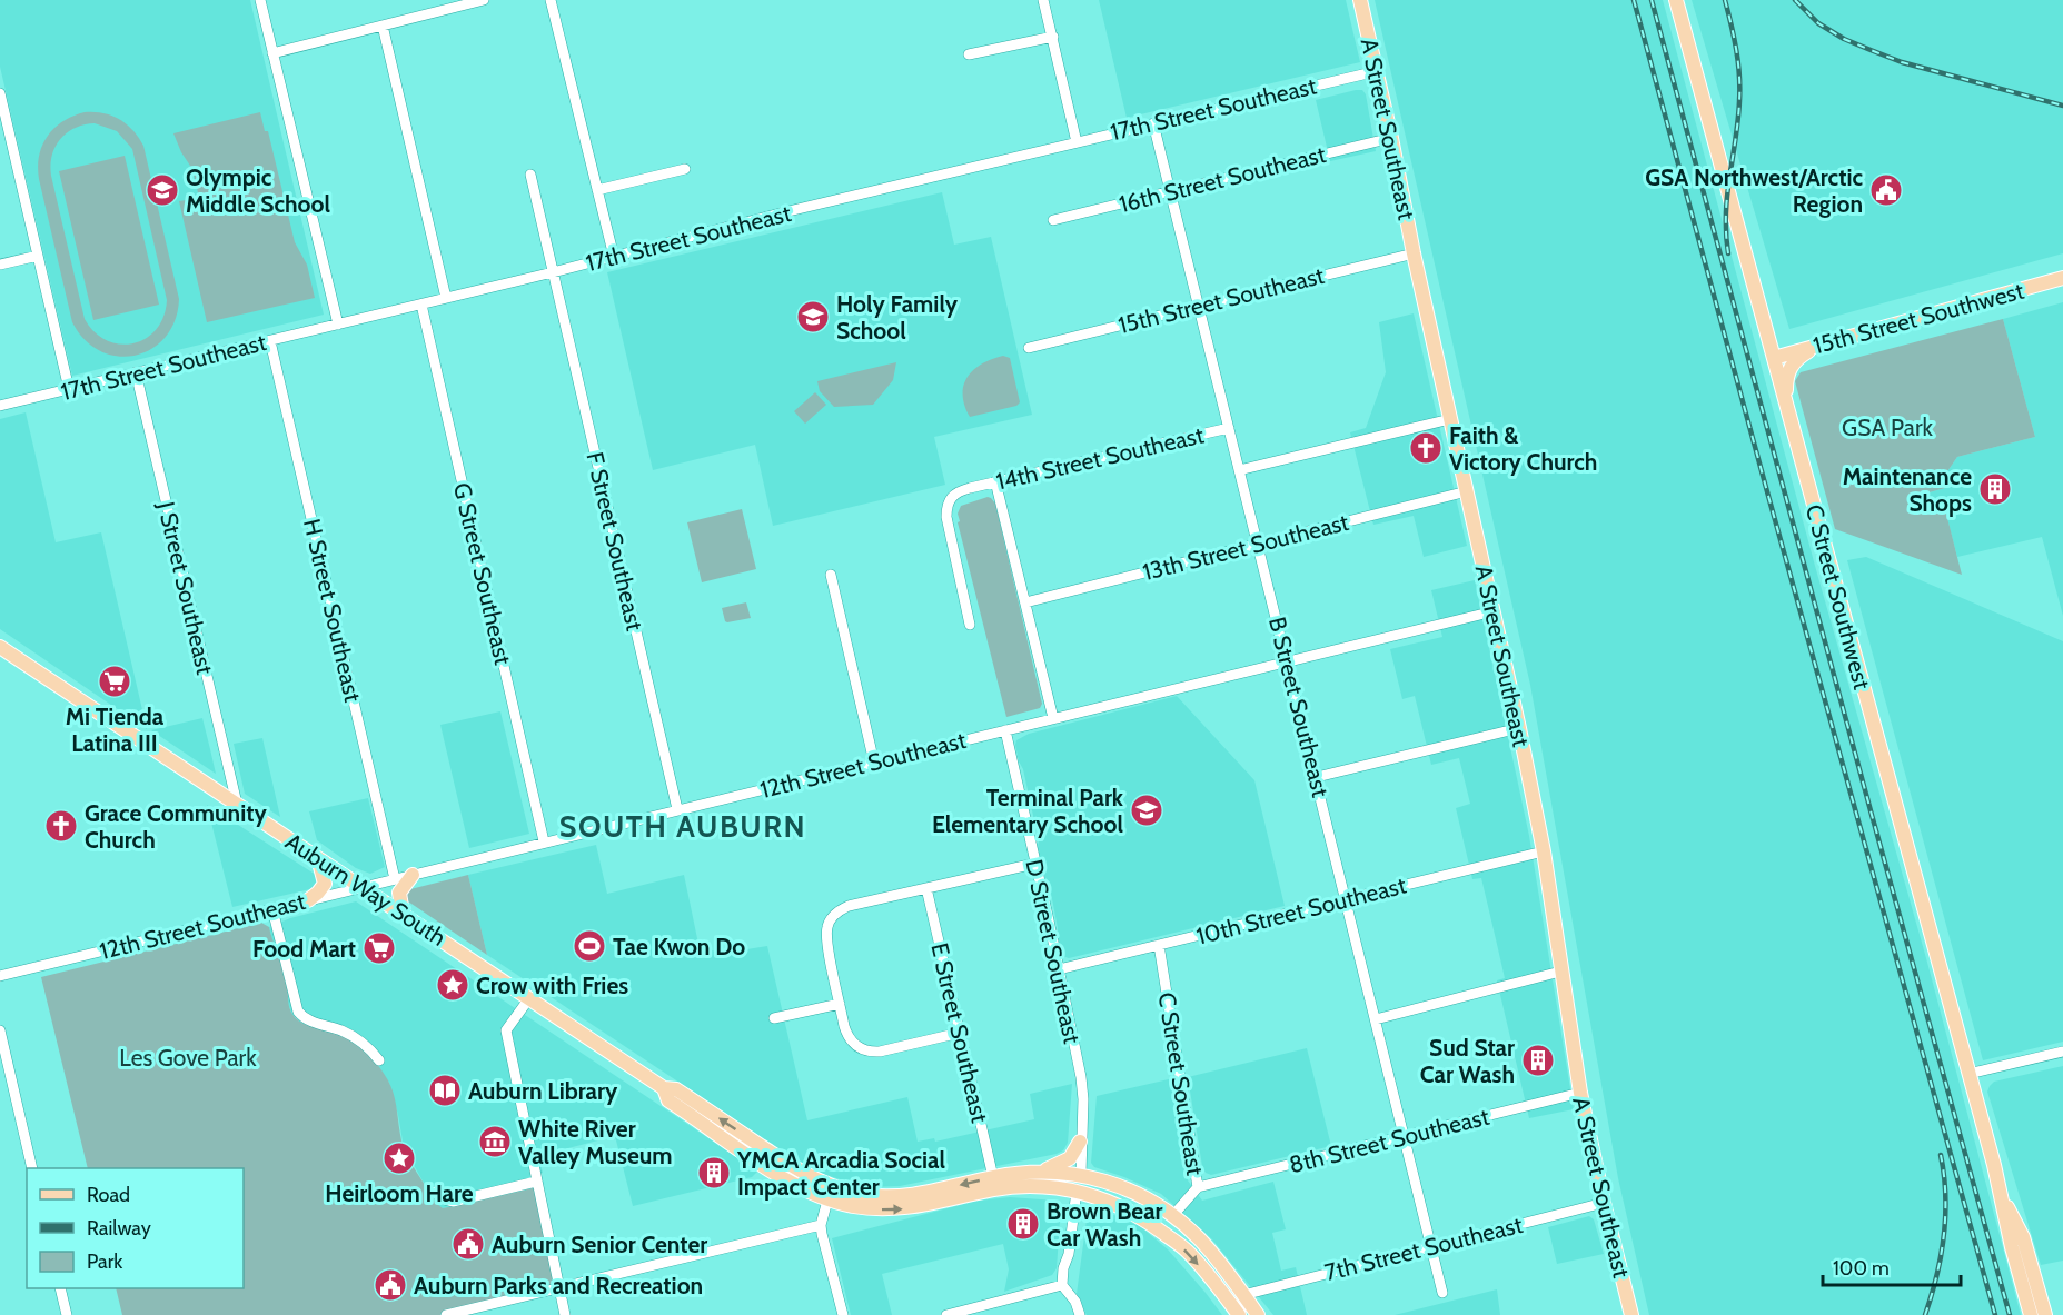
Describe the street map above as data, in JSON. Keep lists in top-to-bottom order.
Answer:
{
  "streets": {
    "main road": [
      "A Street Southeast",
      "15th Street Southwest",
      "C Street Southwest",
      "Auburn Way South"
    ],
    "street": [
      "17th Street Southeast",
      "16th Street Southeast",
      "15th Street Southeast",
      "14th Street Southeast",
      "F Street Southeast",
      "13th Street Southeast",
      "G Street Southeast",
      "J Street Southeast",
      "H Street Southeast",
      "B Street Southeast",
      "12th Street Southeast",
      "10th Street Southeast",
      "D Street Southeast",
      "E Street Southeast",
      "C Street Southeast",
      "8th Street Southeast",
      "7th Street Southeast"
    ]
  },
  "crossings": [
    ["17th Street Southeast", "A Street Southeast"],
    ["17th Street Southeast", "F Street Southeast"],
    ["17th Street Southeast", "G Street Southeast"],
    ["17th Street Southeast", "J Street Southeast"],
    ["17th Street Southeast", "H Street Southeast"],
    ["17th Street Southeast", "B Street Southeast"],
    ["A Street Southeast", "16th Street Southeast"],
    ["A Street Southeast", "15th Street Southeast"],
    ["A Street Southeast", "13th Street Southeast"],
    ["A Street Southeast", "12th Street Southeast"],
    ["A Street Southeast", "10th Street Southeast"],
    ["A Street Southeast", "8th Street Southeast"],
    ["A Street Southeast", "7th Street Southeast"],
    ["16th Street Southeast", "B Street Southeast"],
    ["15th Street Southeast", "B Street Southeast"],
    ["15th Street Southwest", "C Street Southwest"],
    ["14th Street Southeast", "B Street Southeast"],
    ["F Street Southeast", "12th Street Southeast"],
    ["13th Street Southeast", "B Street Southeast"],
    ["G Street Southeast", "12th Street Southeast"],
    ["J Street Southeast", "Auburn Way South"],
    ["H Street Southeast", "12th Street Southeast"],
    ["B Street Southeast", "12th Street Southeast"],
    ["B Street Southeast", "10th Street Southeast"],
    ["B Street Southeast", "8th Street Southeast"],
    ["B Street Southeast", "7th Street Southeast"],
    ["12th Street Southeast", "Auburn Way South"],
    ["12th Street Southeast", "D Street Southeast"],
    ["Auburn Way South", "D Street Southeast"],
    ["Auburn Way South", "E Street Southeast"],
    ["Auburn Way South", "C Street Southeast"],
    ["Auburn Way South", "7th Street Southeast"],
    ["10th Street Southeast", "D Street Southeast"],
    ["10th Street Southeast", "C Street Southeast"],
    ["C Street Southeast", "8th Street Southeast"]
  ],
  "districts": ["SOUTH AUBURN"],
  "parks": ["GSA Park", "Les Gove Park"],
  "places": {
    "school or university": ["Olympic Middle School", "Holy Family School", "Terminal Park Elementary School"],
    "public building": ["GSA Northwest/Arctic Region", "Auburn Senior Center", "Auburn Parks and Recreation"],
    "church": ["Faith & Victory Church", "Grace Community Church"],
    "building": [
      "Maintenance Shops",
      "Sud Star Car Wash",
      "YMCA Arcadia Social Impact Center",
      "Brown Bear Car Wash"
    ],
    "supermarket": ["Mi Tienda Latina III", "Food Mart"],
    "sports": ["Tae Kwon Do"],
    "place": ["Crow with Fries", "Heirloom Hare"],
    "library": ["Auburn Library"],
    "museum": ["White River Valley Museum"]
  },
  "legend": ["Road", "Railway", "Park"],
  "scale_bar": "100 m"
}
